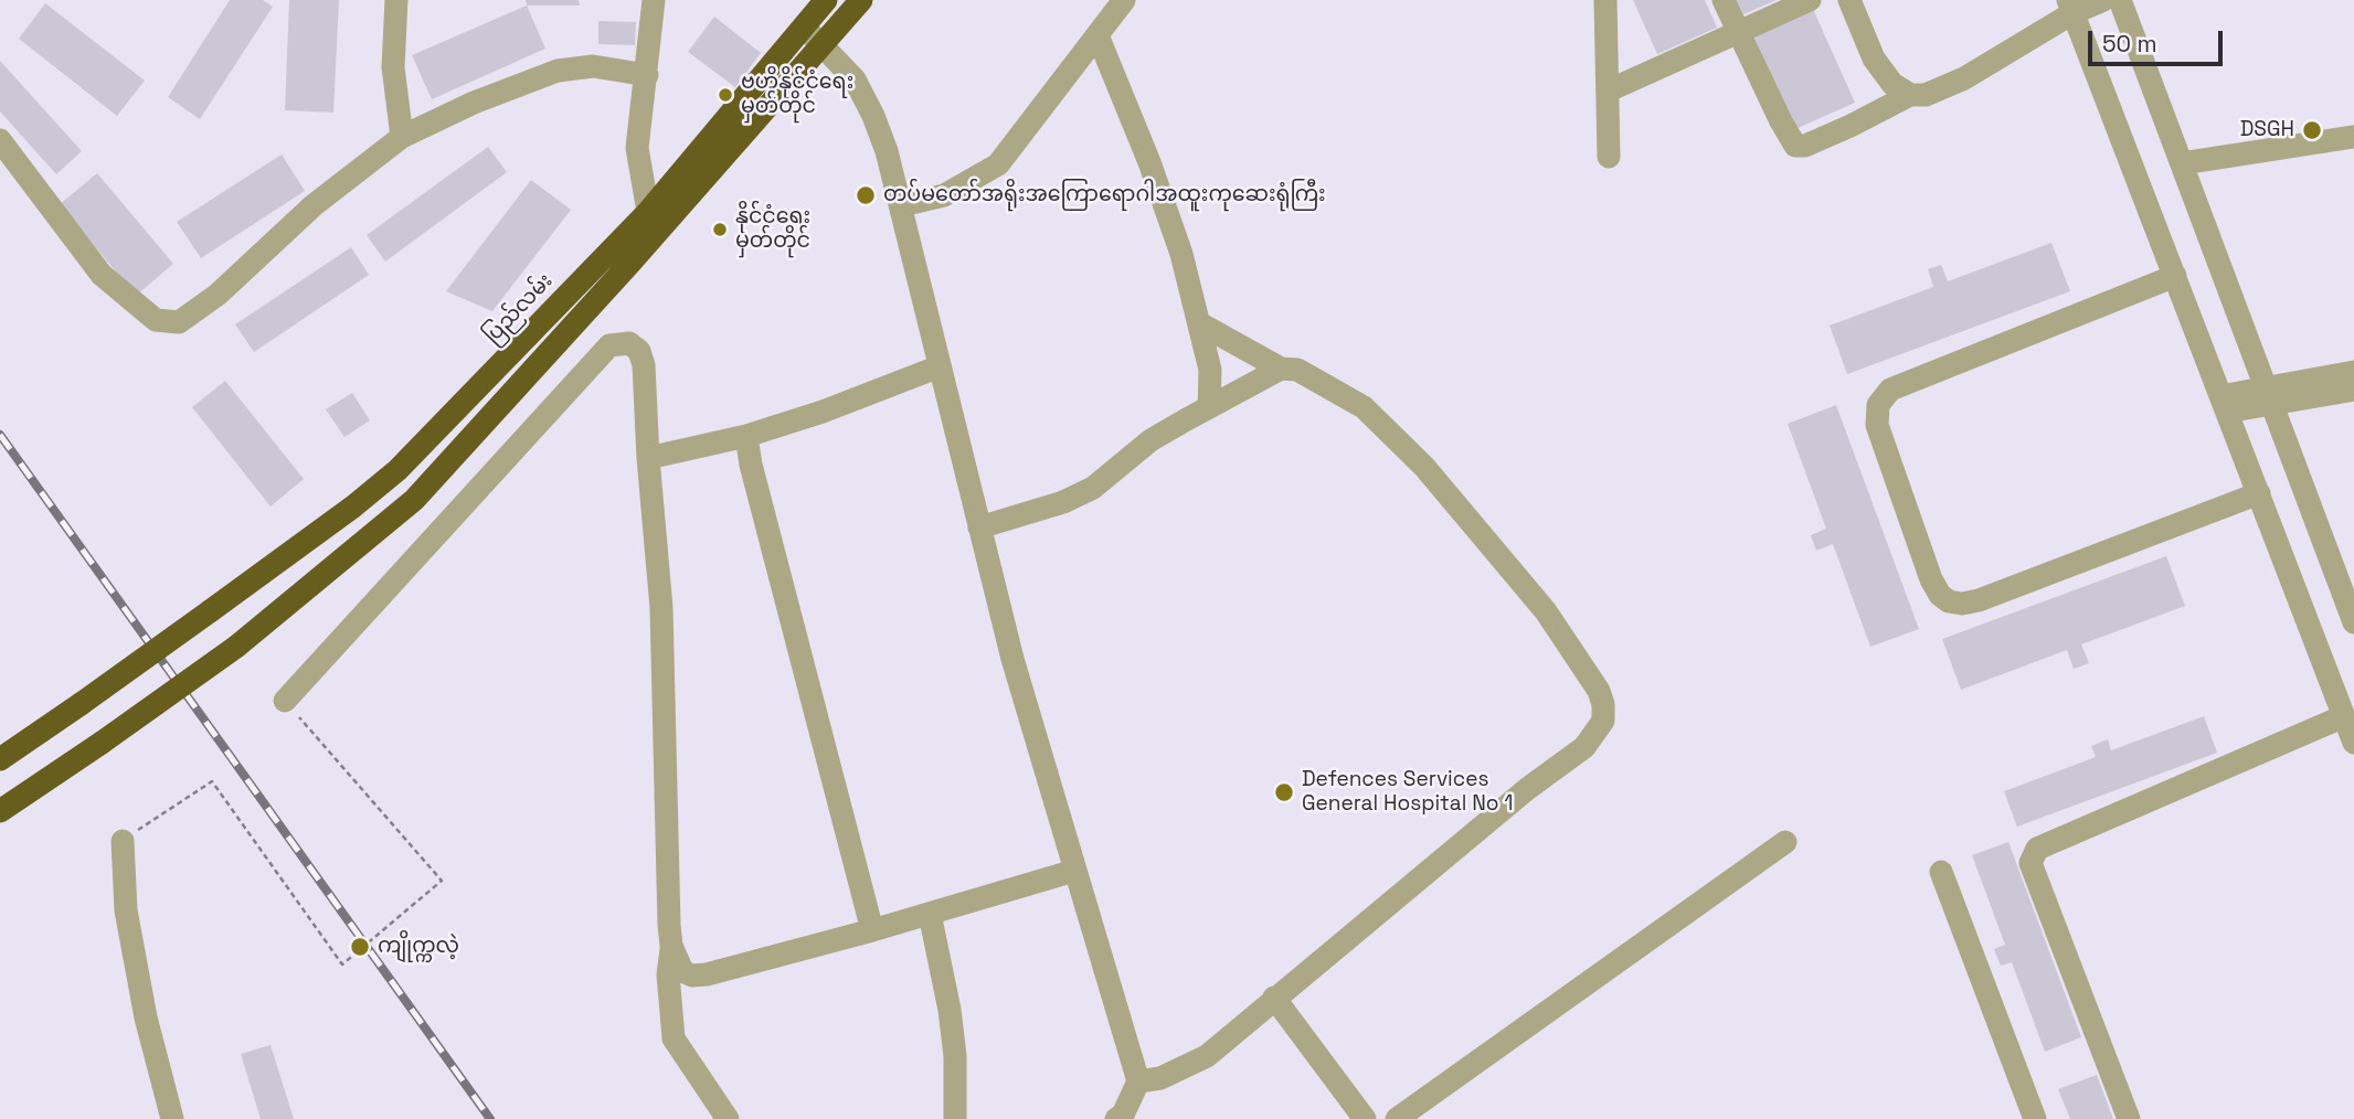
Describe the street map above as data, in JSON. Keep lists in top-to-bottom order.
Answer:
{
  "streets": {
    "highway": ["ပြည်လမ်း"]
  },
  "places": [
    "ဗဟိုနိုင်ငံရေး မှတ်တိုင်",
    "DSGH",
    "တပ်မတော်အရိုးအကြောရောဂါအထူးကုဆေးရုံကြီး",
    "နိုင်ငံရေး မှတ်တိုင်",
    "Defences Services General Hospital No 1",
    "ကျိုက္ကလဲ့"
  ],
  "scale_bar": "50 m"
}
